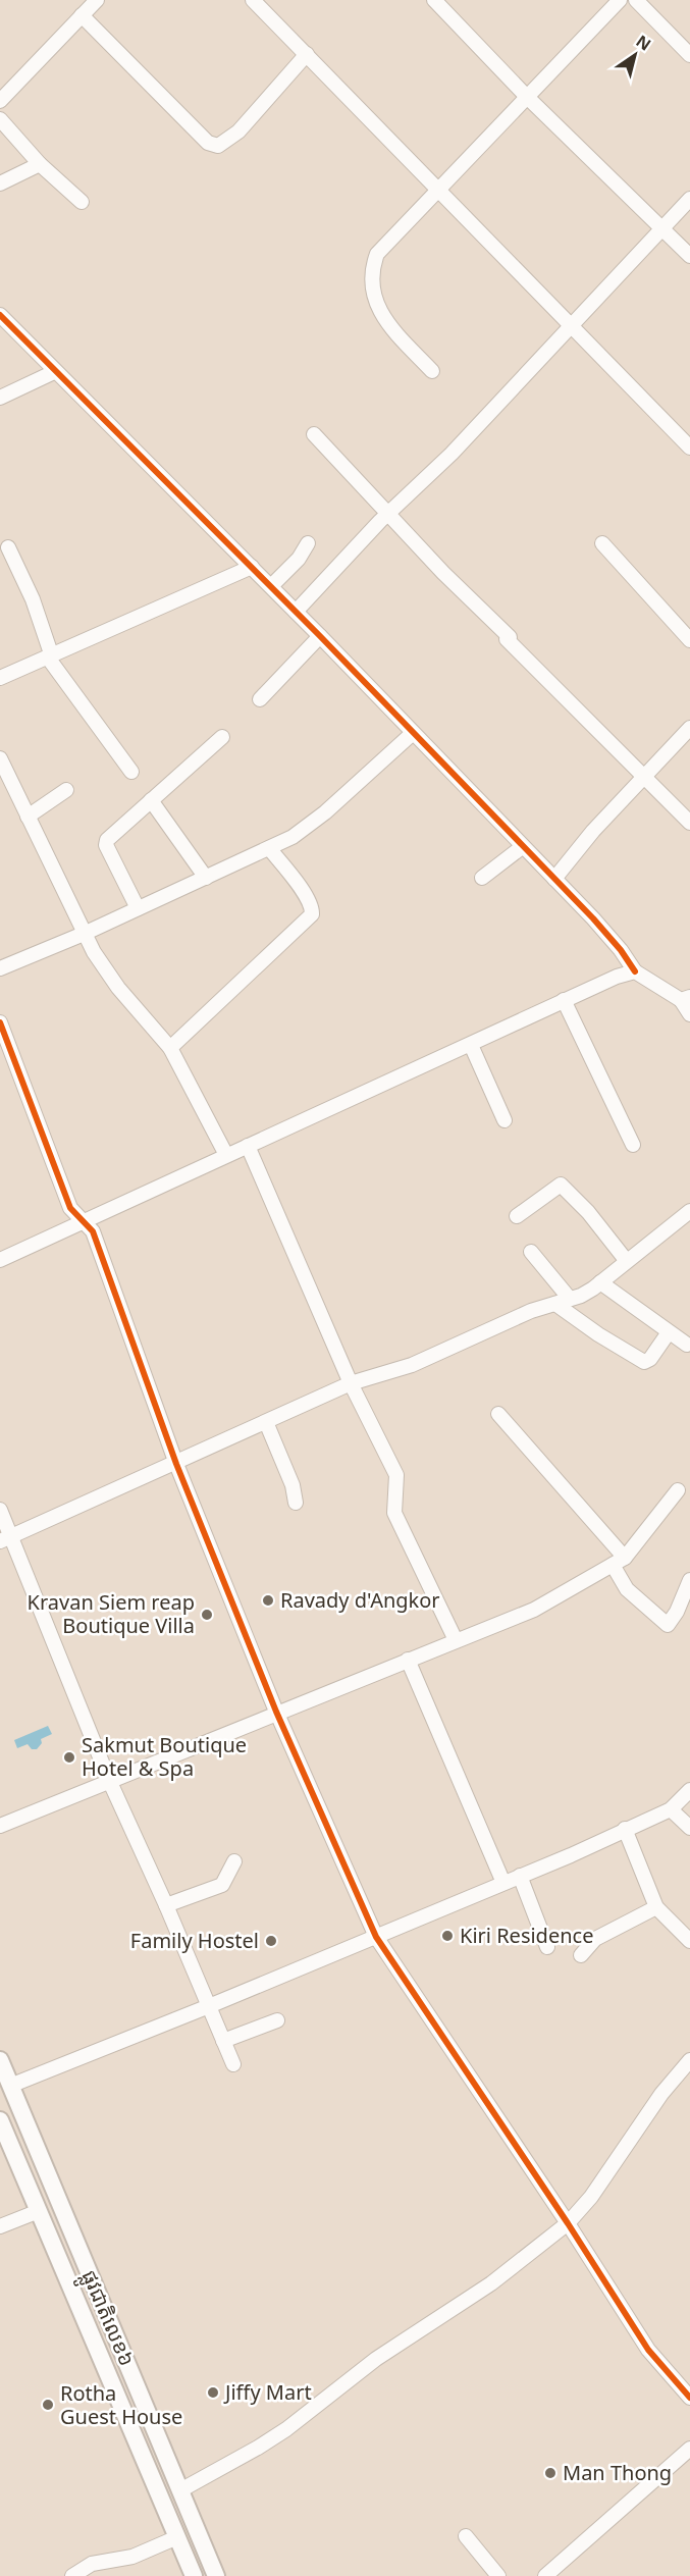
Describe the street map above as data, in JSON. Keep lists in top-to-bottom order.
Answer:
{
  "streets": {
    "main road": ["ផ្លូវជាតិលេខ៦"]
  },
  "places": [
    "Ravady d'Angkor",
    "Kravan Siem reap Boutique Villa",
    "Sakmut Boutique Hotel & Spa",
    "Kiri Residence",
    "Family Hostel",
    "Jiffy Mart",
    "Rotha Guest House",
    "Man Thong"
  ],
  "north": "top right"
}
